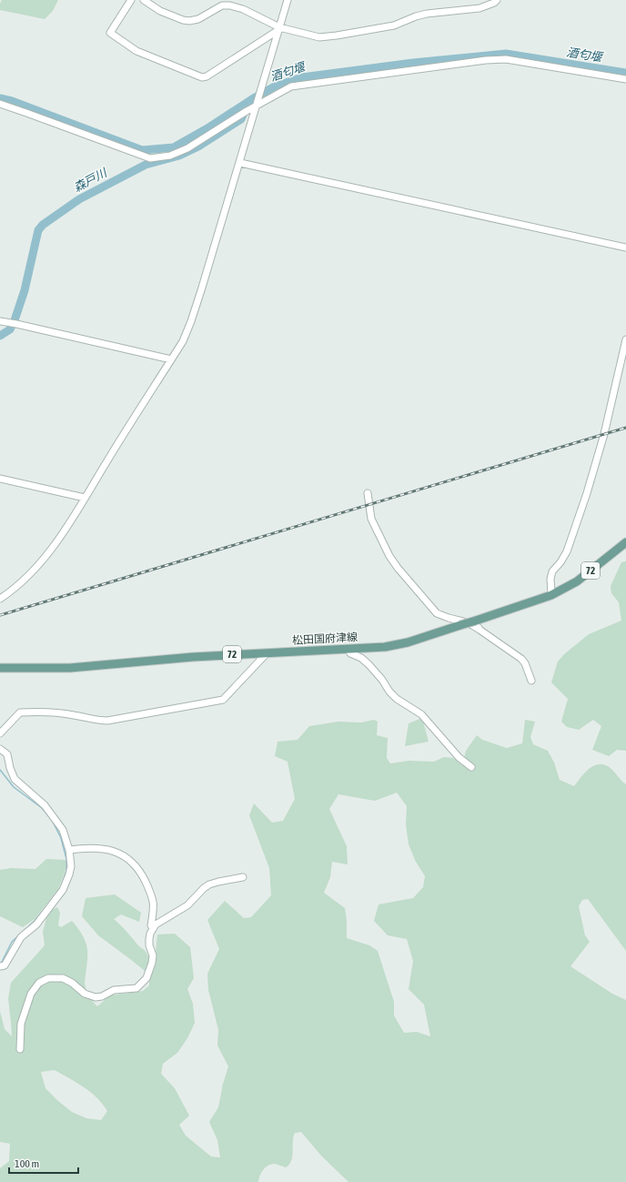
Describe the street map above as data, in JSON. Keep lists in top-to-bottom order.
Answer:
{
  "streets": {
    "main road": ["72", "松田国府津線"]
  },
  "water": ["酒匂堰", "森戸川"],
  "scale_bar": "100 m"
}
